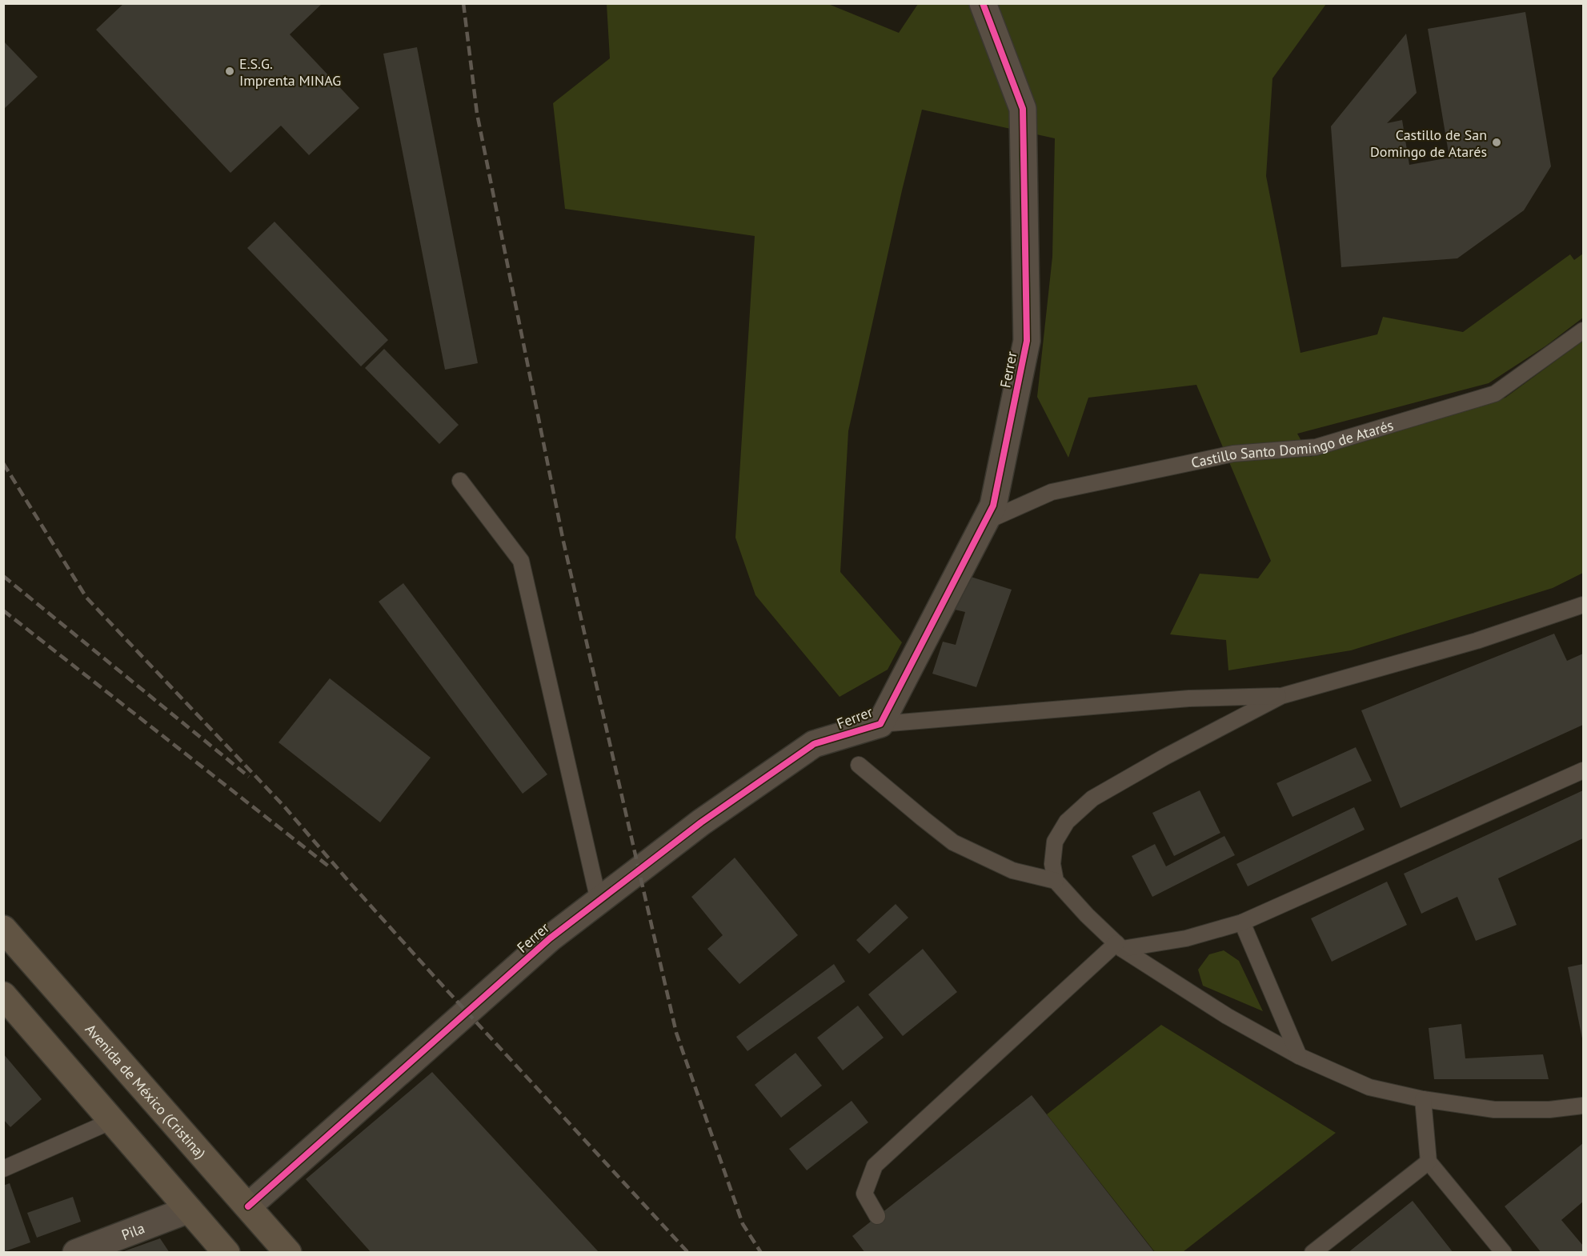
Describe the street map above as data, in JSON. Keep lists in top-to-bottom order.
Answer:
{
  "streets": {
    "main road": ["Avenida de México (Cristina)"],
    "street": ["Ferrer", "Pila"],
    "lane": ["Castillo Santo Domingo de Atarés"]
  },
  "crossings": [
    ["Ferrer", "Castillo Santo Domingo de Atarés"],
    ["Ferrer", "Avenida de México (Cristina)"]
  ],
  "places": ["E.S.G. Imprenta MINAG", "Castillo de San Domingo de Atarés"]
}
